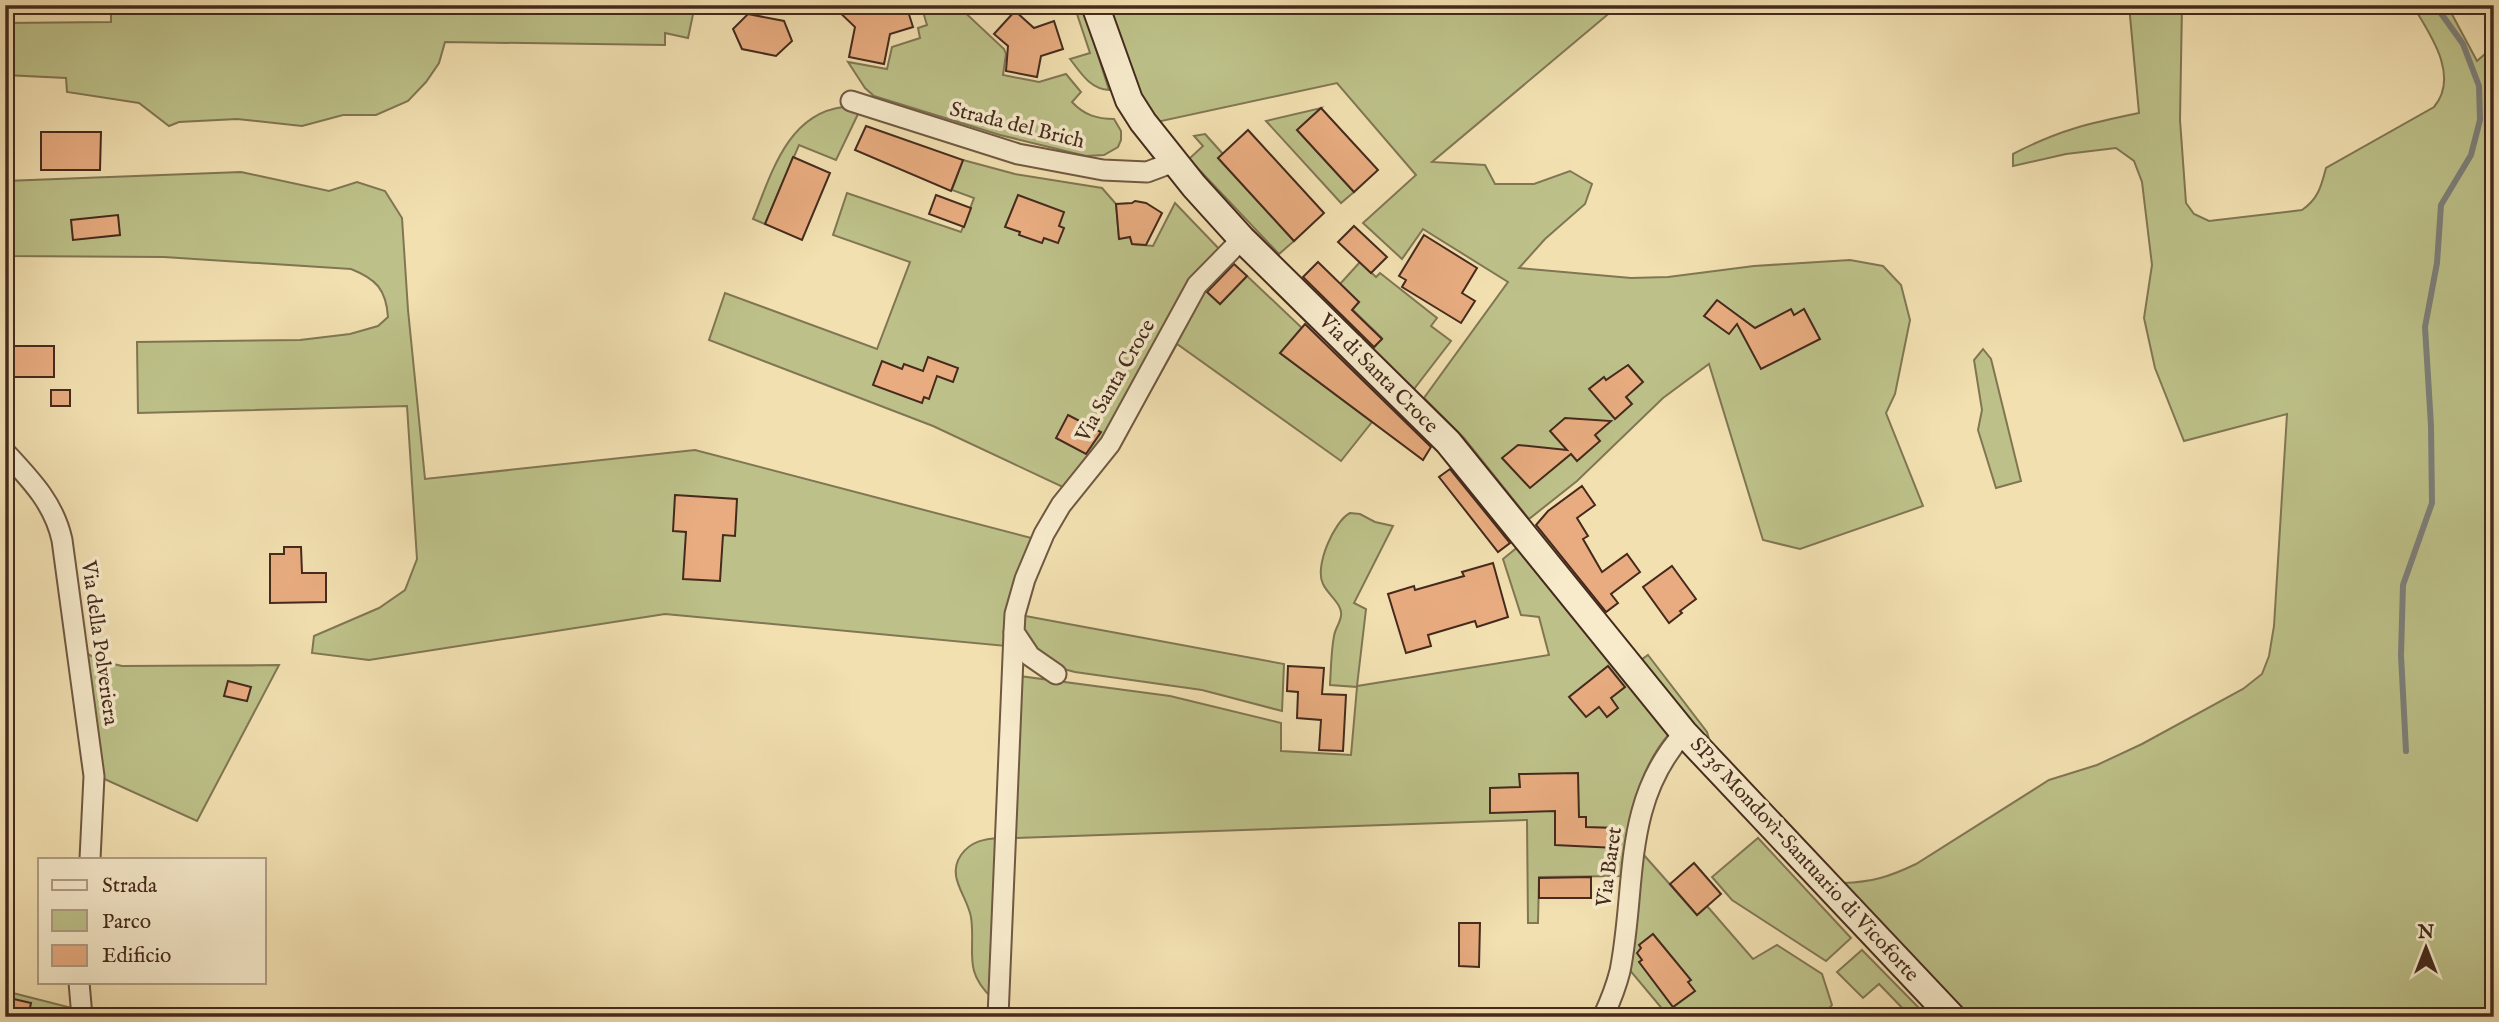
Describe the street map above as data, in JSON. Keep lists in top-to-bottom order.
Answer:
{
  "streets": {
    "main road": ["Via di Santa Croce", "SP36 Mondovì-Santuario di Vicoforte"],
    "street": [
      "Strada del Brich",
      "Via Santa Croce",
      "Via della Polveriera",
      "Via Baret"
    ]
  },
  "crossings": [
    ["Strada del Brich", "Via di Santa Croce"],
    ["Via di Santa Croce", "Via Santa Croce"],
    ["Via di Santa Croce", "SP36 Mondovì-Santuario di Vicoforte"],
    ["Via di Santa Croce", "Via Baret"],
    ["SP36 Mondovì-Santuario di Vicoforte", "Via Baret"]
  ],
  "legend": ["Strada", "Parco", "Edificio"],
  "north": "top"
}
